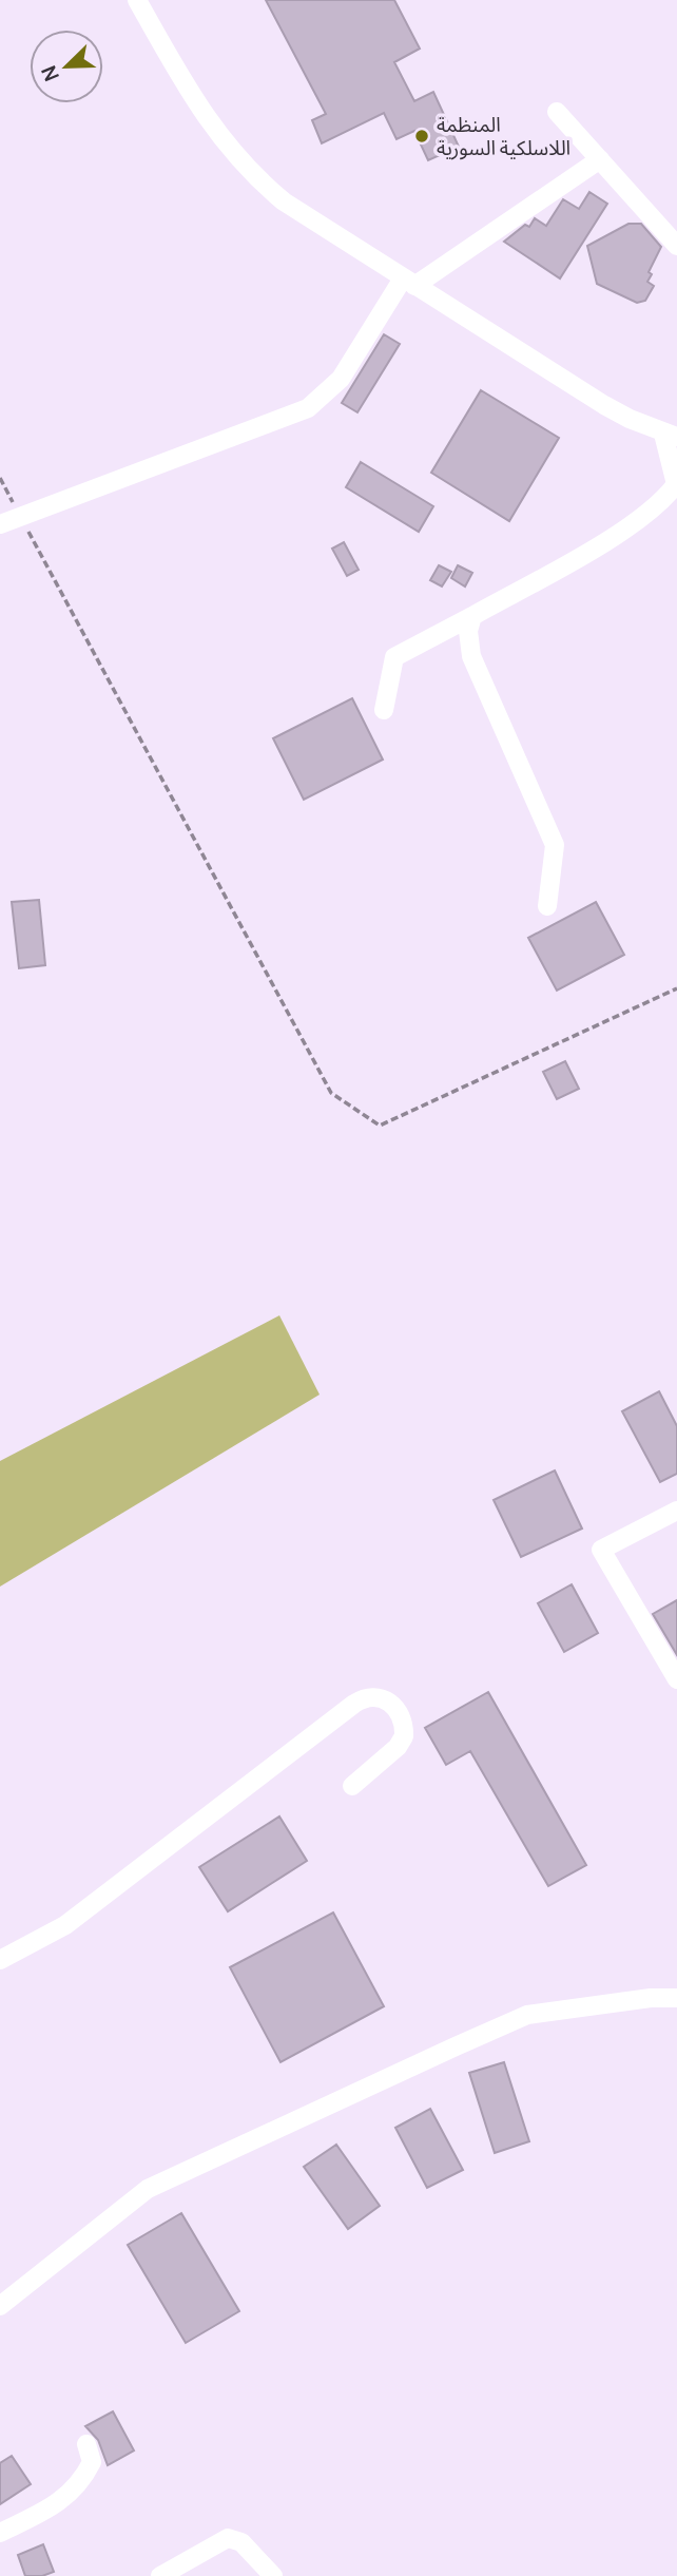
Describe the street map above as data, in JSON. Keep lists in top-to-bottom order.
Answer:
{
  "places": ["المنظمة اللاسلكية السورية"],
  "north": "bottom left"
}
